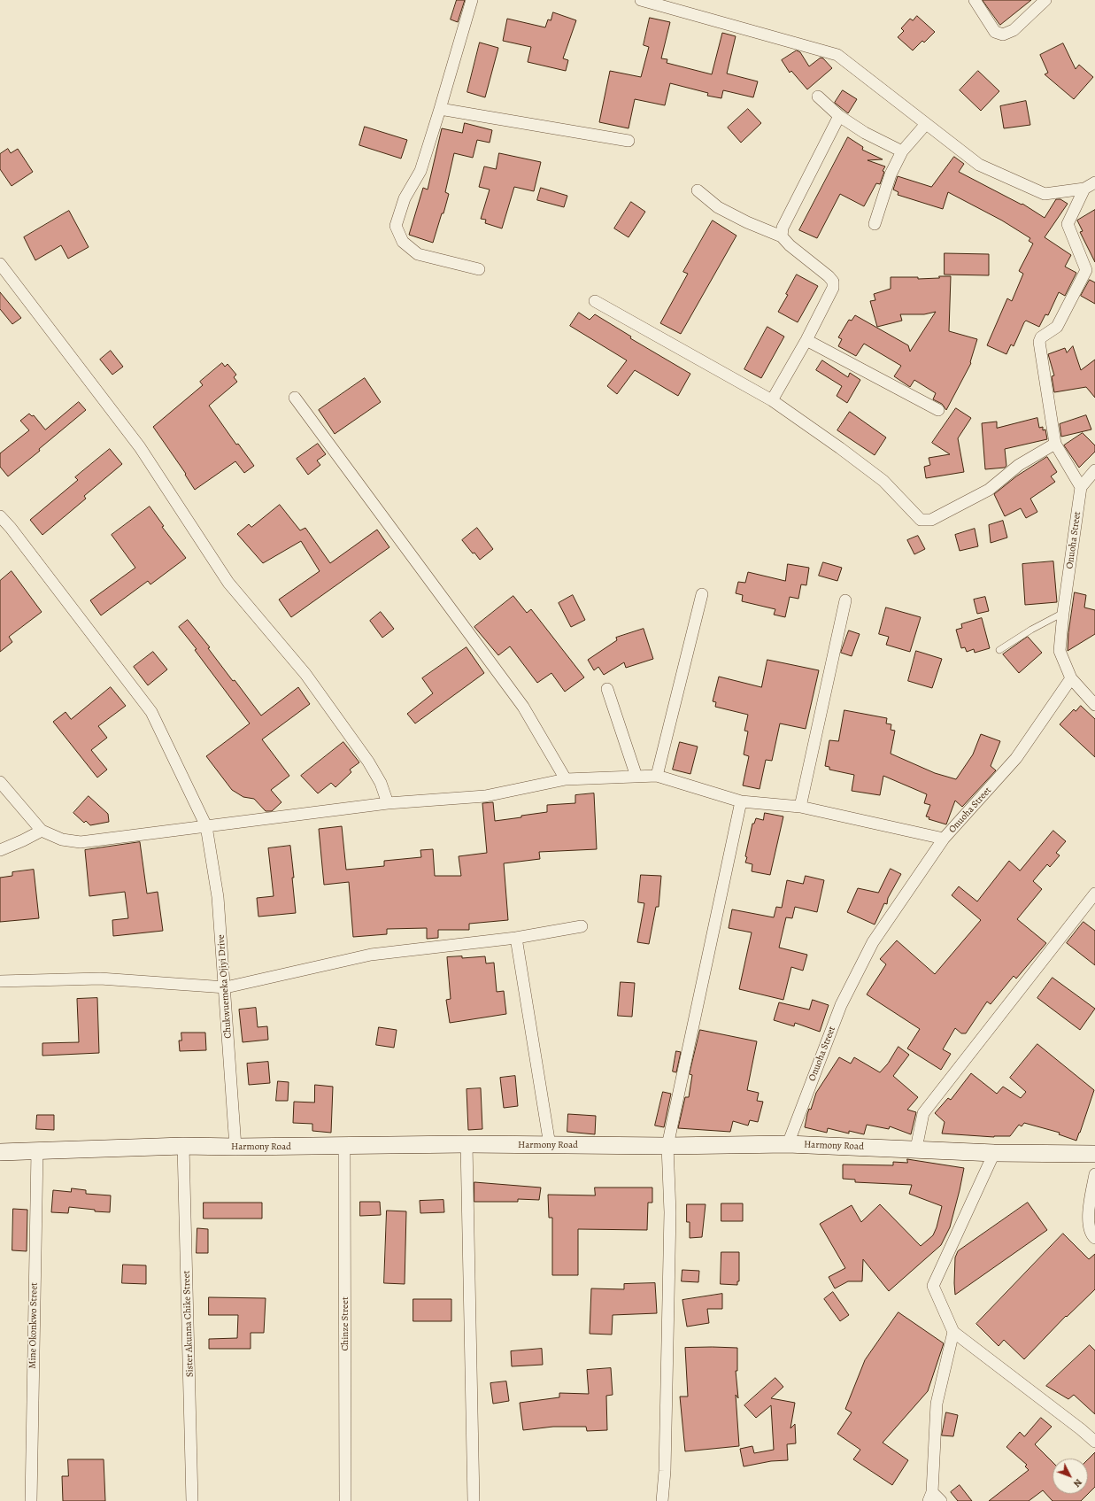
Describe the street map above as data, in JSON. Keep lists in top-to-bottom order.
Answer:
{
  "streets": {
    "main road": ["Harmony Road"],
    "street": [
      "Onuoha Street",
      "Chukwuemeka Ojiyi Drive",
      "Sister Akunna Chike Street",
      "Chinze Street",
      "Mine Okonkwo Street"
    ]
  },
  "crossings": [
    ["Onuoha Street", "Harmony Road"],
    ["Chukwuemeka Ojiyi Drive", "Harmony Road"],
    ["Harmony Road", "Sister Akunna Chike Street"],
    ["Harmony Road", "Chinze Street"],
    ["Harmony Road", "Mine Okonkwo Street"]
  ],
  "north": "bottom right"
}
